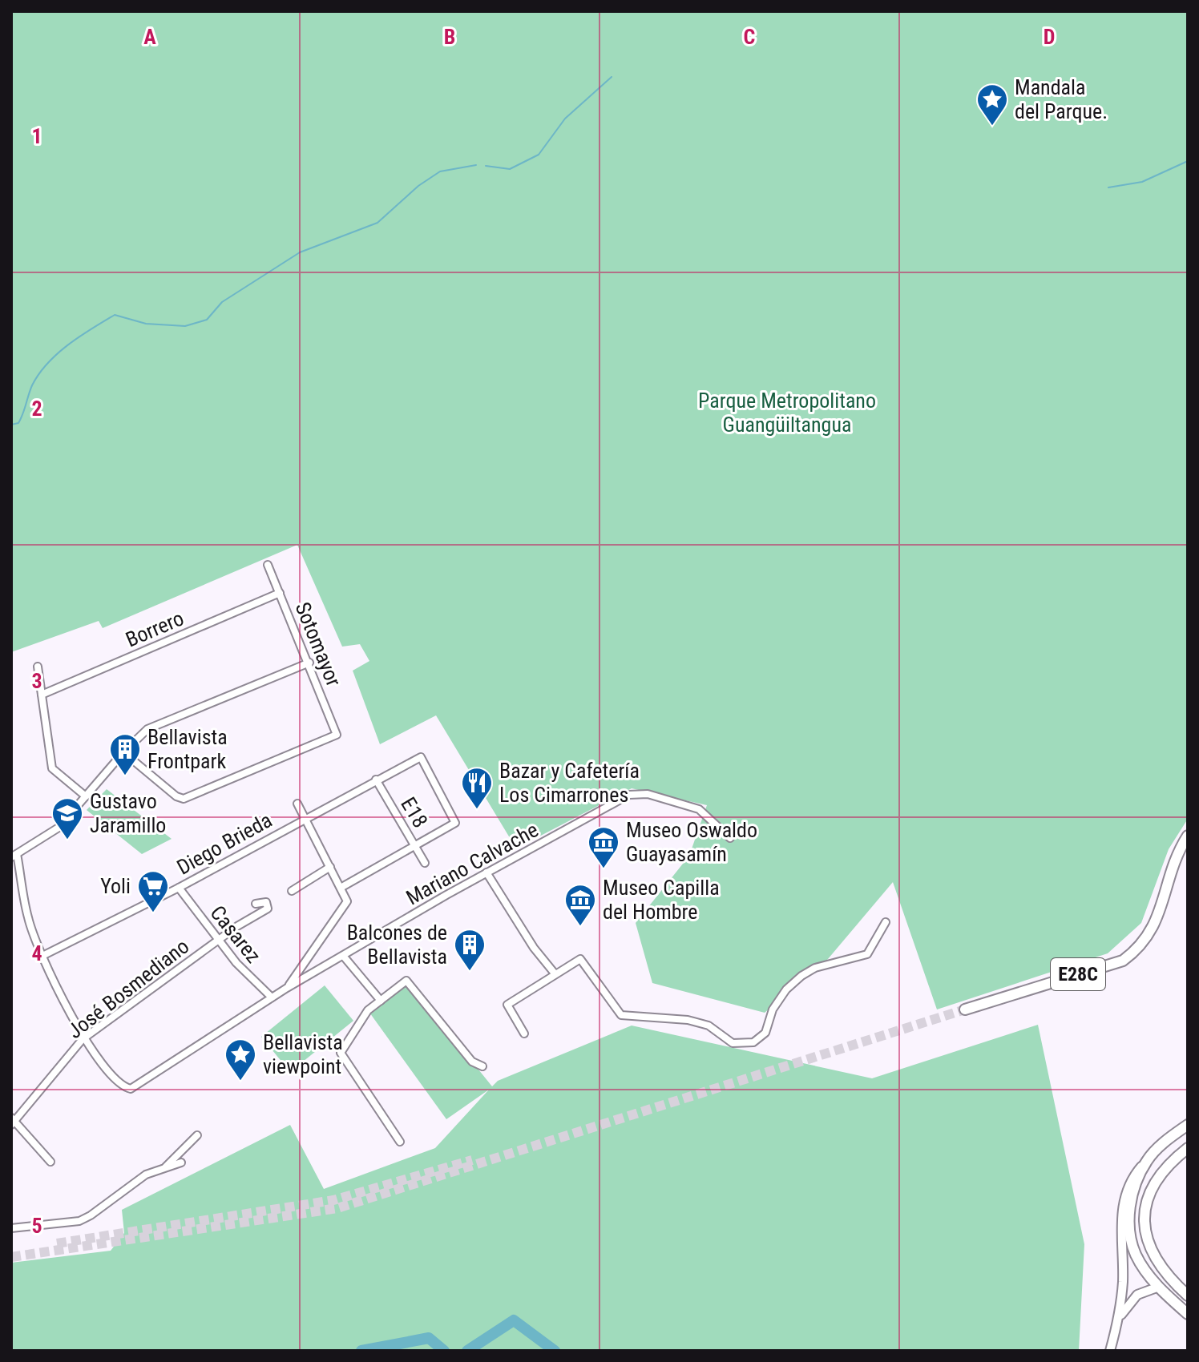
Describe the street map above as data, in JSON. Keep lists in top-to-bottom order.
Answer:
{
  "streets": {
    "main road": ["E28C"],
    "street": [
      "Borrero",
      "Sotomayor",
      "E18",
      "Diego Brieda",
      "Mariano Calvache",
      "Casarez",
      "José Bosmediano"
    ]
  },
  "crossings": [
    ["Borrero", "Sotomayor"],
    ["E18", "Diego Brieda"],
    ["Diego Brieda", "Casarez"],
    ["Mariano Calvache", "Casarez"],
    ["Mariano Calvache", "José Bosmediano"],
    ["Casarez", "José Bosmediano"]
  ],
  "parks": ["Parque Metropolitano Guangüiltangua"],
  "places": {
    "place": ["Mandala del Parque.", "Bellavista viewpoint"],
    "building": ["Bellavista Frontpark", "Balcones de Bellavista"],
    "restaurant": ["Bazar y Cafetería Los Cimarrones"],
    "school or university": ["Gustavo Jaramillo"],
    "museum": ["Museo Oswaldo Guayasamín", "Museo Capilla del Hombre"],
    "supermarket": ["Yoli"]
  },
  "grid": {
    "columns": [
      "A",
      "B",
      "C",
      "D"
    ],
    "rows": [
      "1",
      "2",
      "3",
      "4",
      "5"
    ]
  }
}
